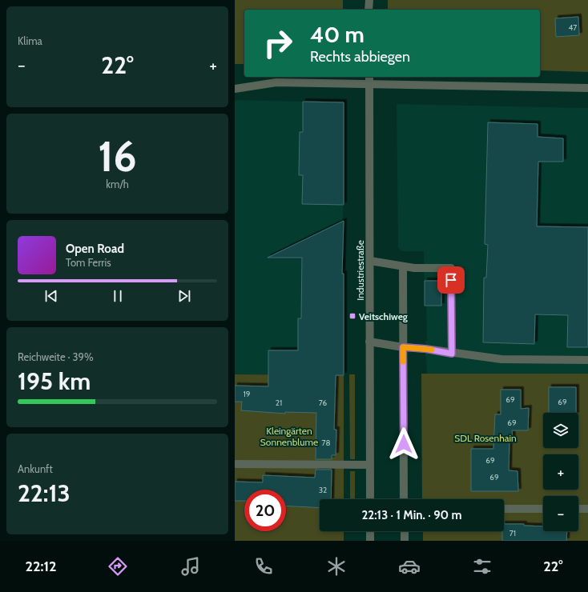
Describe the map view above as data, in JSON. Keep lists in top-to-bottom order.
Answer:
{
  "streets": {
    "street": ["Industriestraße"]
  },
  "parks": ["Kleingärten Sonnenblume", "SDL Rosenhain"],
  "places": {
    "transit": ["Veitschiweg"]
  },
  "house_numbers": [
    "47",
    "19",
    "69",
    "69",
    "21",
    "76",
    "69",
    "78",
    "69",
    "69",
    "32",
    "71"
  ],
  "page": {
    "tile": [
      "Klima",
      ["16", "km/h"],
      ["Reichweite · 39%", "195 km"],
      ["Ankunft", "22:13"]
    ],
    "turn": ["40 m", "Rechts abbiegen"],
    "heat": ["−", "22°", "+"],
    "song": ["Open Road", "Tom Ferris"],
    "map_buttons": ["+", "−"],
    "limit": "20",
    "trip": "22:13 · 1 Min. · 90 m",
    "tabs": ["22:12", "22°"]
  }
}
